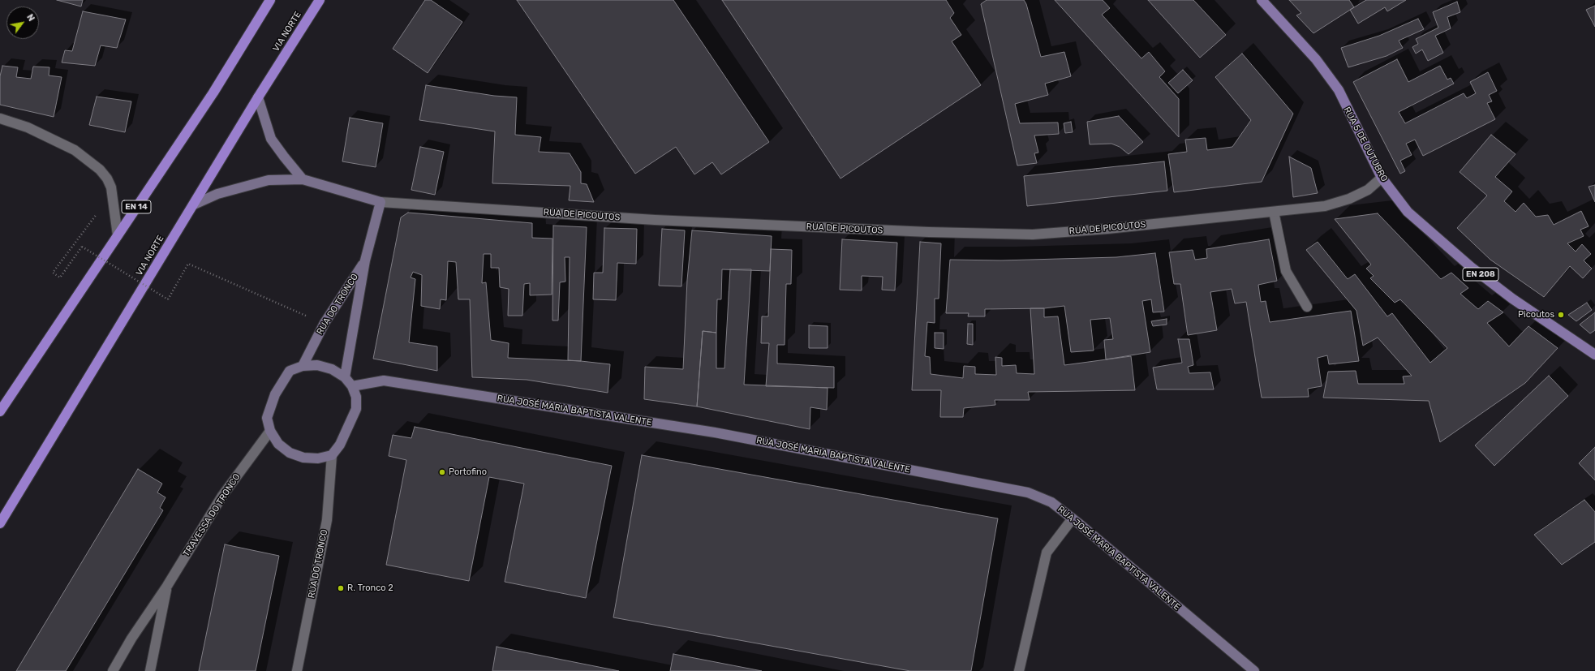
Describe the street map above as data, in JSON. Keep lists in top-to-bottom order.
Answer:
{
  "streets": {
    "highway": ["VIA NORTE", "EN 14"],
    "main road": ["RUA 5 DE OUTUBRO", "EN 208"],
    "street": [
      "RUA DE PICOUTOS",
      "RUA DO TRONCO",
      "RUA JOSÉ MARIA BAPTISTA VALENTE",
      "TRAVESSA DO TRONCO"
    ]
  },
  "crossings": [
    ["VIA NORTE", "RUA DE PICOUTOS"],
    ["RUA 5 DE OUTUBRO", "RUA DE PICOUTOS"],
    ["RUA DE PICOUTOS", "RUA DO TRONCO"],
    ["RUA DO TRONCO", "RUA JOSÉ MARIA BAPTISTA VALENTE"],
    ["RUA DO TRONCO", "TRAVESSA DO TRONCO"],
    ["RUA JOSÉ MARIA BAPTISTA VALENTE", "TRAVESSA DO TRONCO"]
  ],
  "places": ["Picoutos", "Portofino", "R. Tronco 2"],
  "north": "top right"
}
